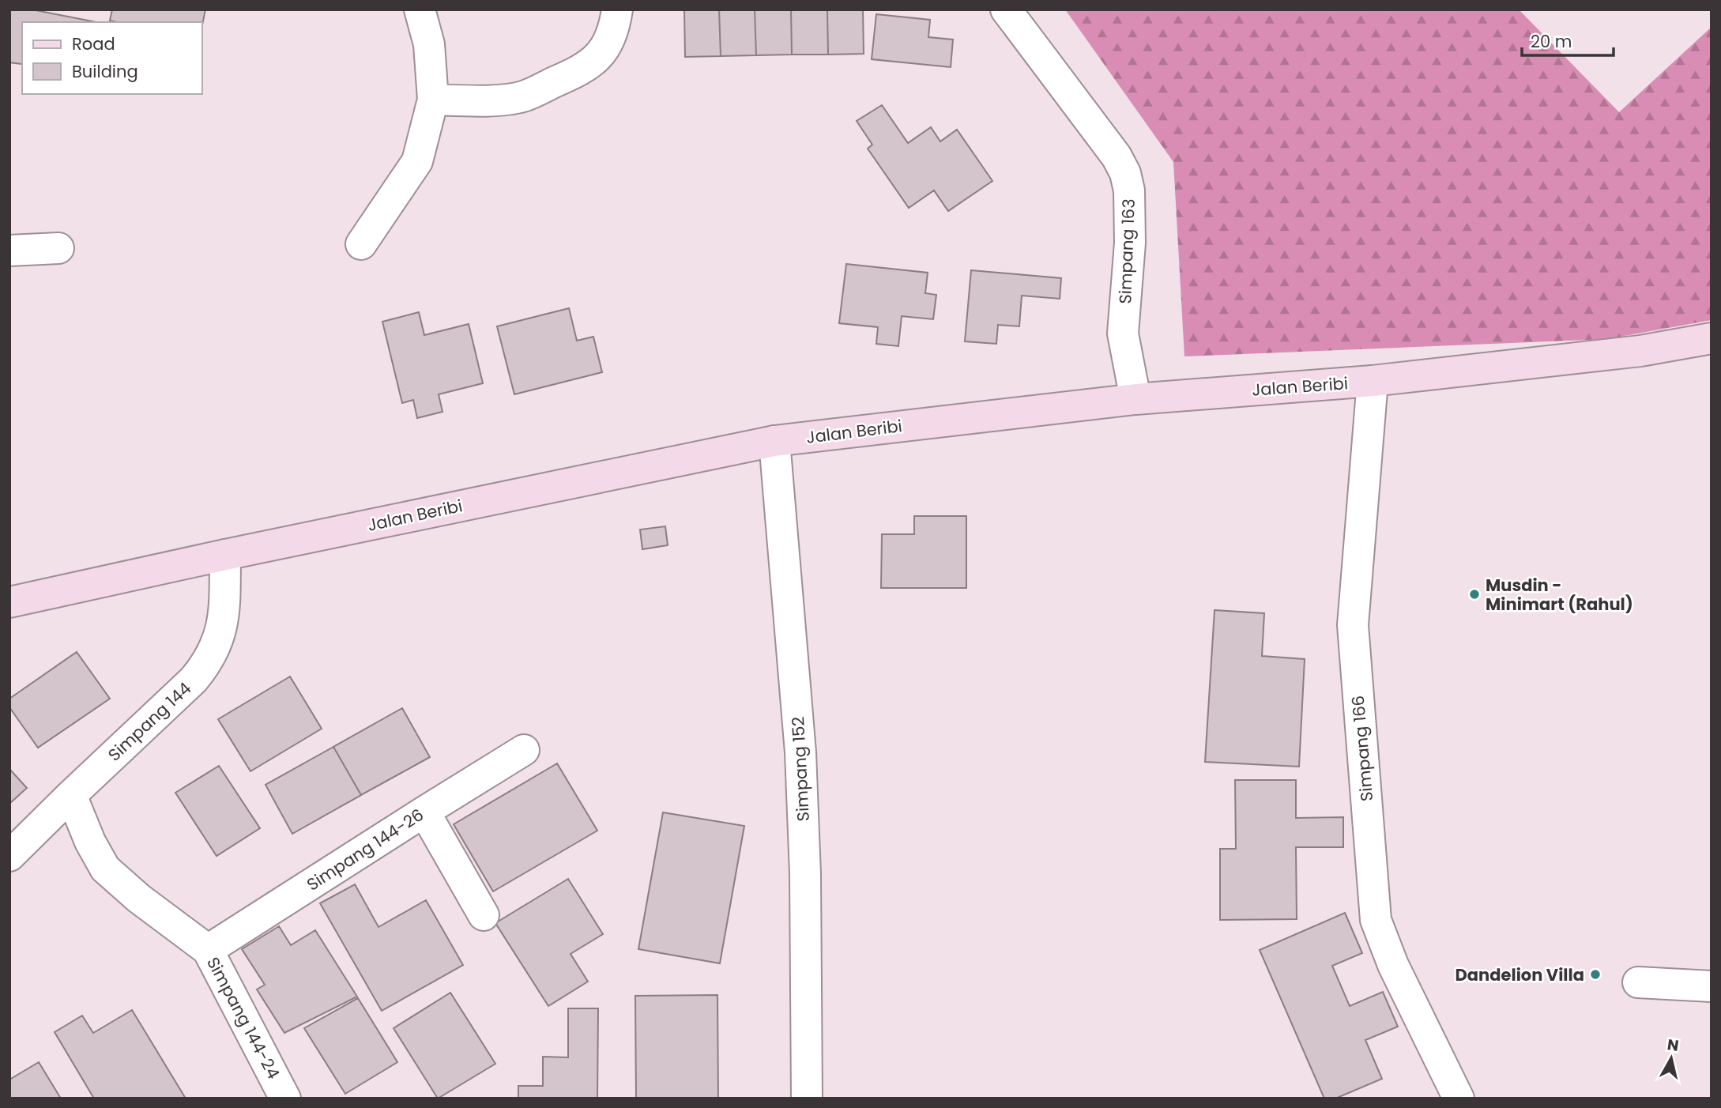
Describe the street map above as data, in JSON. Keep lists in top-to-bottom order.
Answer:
{
  "streets": {
    "main road": ["Jalan Beribi"],
    "street": [
      "Simpang 163",
      "Simpang 144",
      "Simpang 166",
      "Simpang 152",
      "Simpang 144-26",
      "Simpang 144-24"
    ]
  },
  "crossings": [
    ["Simpang 163", "Jalan Beribi"],
    ["Jalan Beribi", "Simpang 144"],
    ["Jalan Beribi", "Simpang 166"],
    ["Jalan Beribi", "Simpang 152"],
    ["Simpang 144", "Simpang 144-24"],
    ["Simpang 144-26", "Simpang 144-24"]
  ],
  "places": ["Musdin - Minimart (Rahul)", "Dandelion Villa"],
  "legend": ["Road", "Building"],
  "scale_bar": "20 m",
  "north": "top"
}
